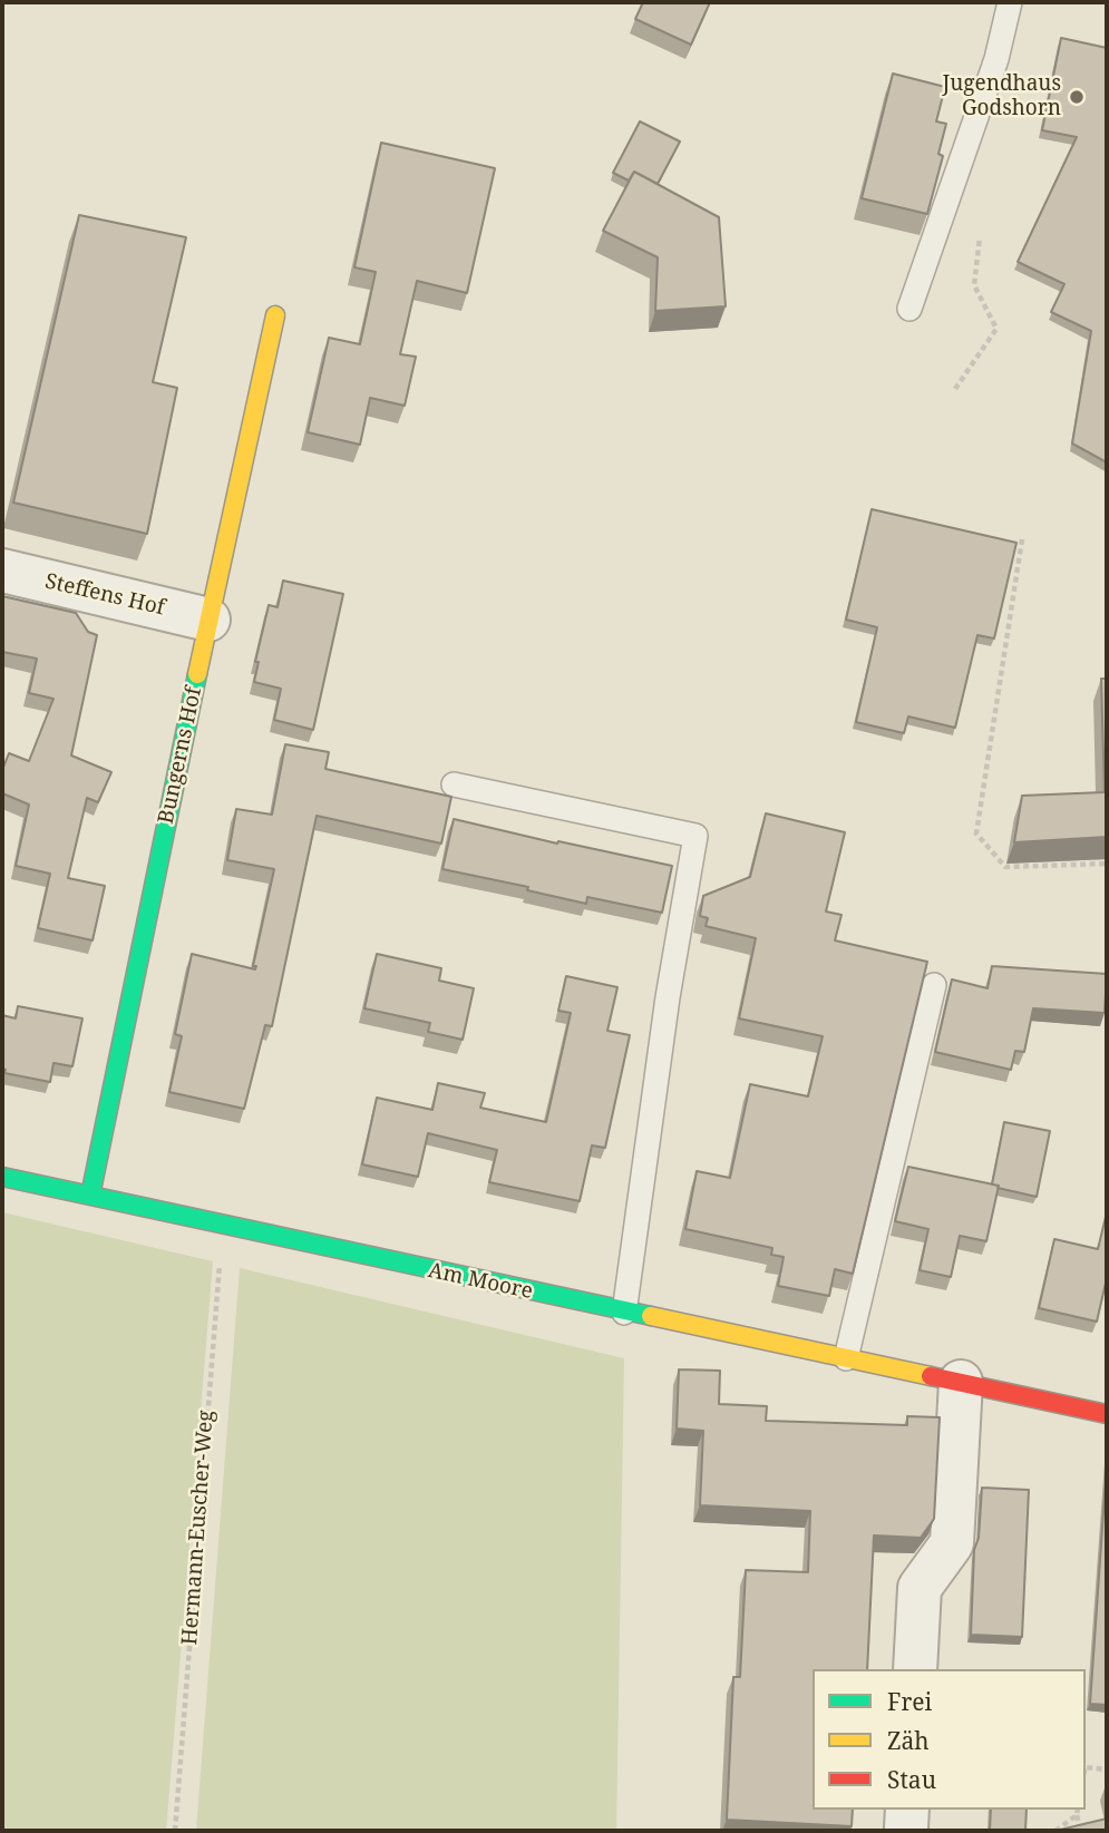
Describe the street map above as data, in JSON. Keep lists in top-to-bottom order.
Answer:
{
  "streets": {
    "street": ["Steffens Hof", "Bungerns Hof", "Am Moore"],
    "path": ["Hermann-Euscher-Weg"]
  },
  "crossings": [
    ["Steffens Hof", "Bungerns Hof"],
    ["Bungerns Hof", "Am Moore"],
    ["Am Moore", "Hermann-Euscher-Weg"]
  ],
  "places": ["Jugendhaus Godshorn"],
  "legend": ["Frei", "Zäh", "Stau"]
}
